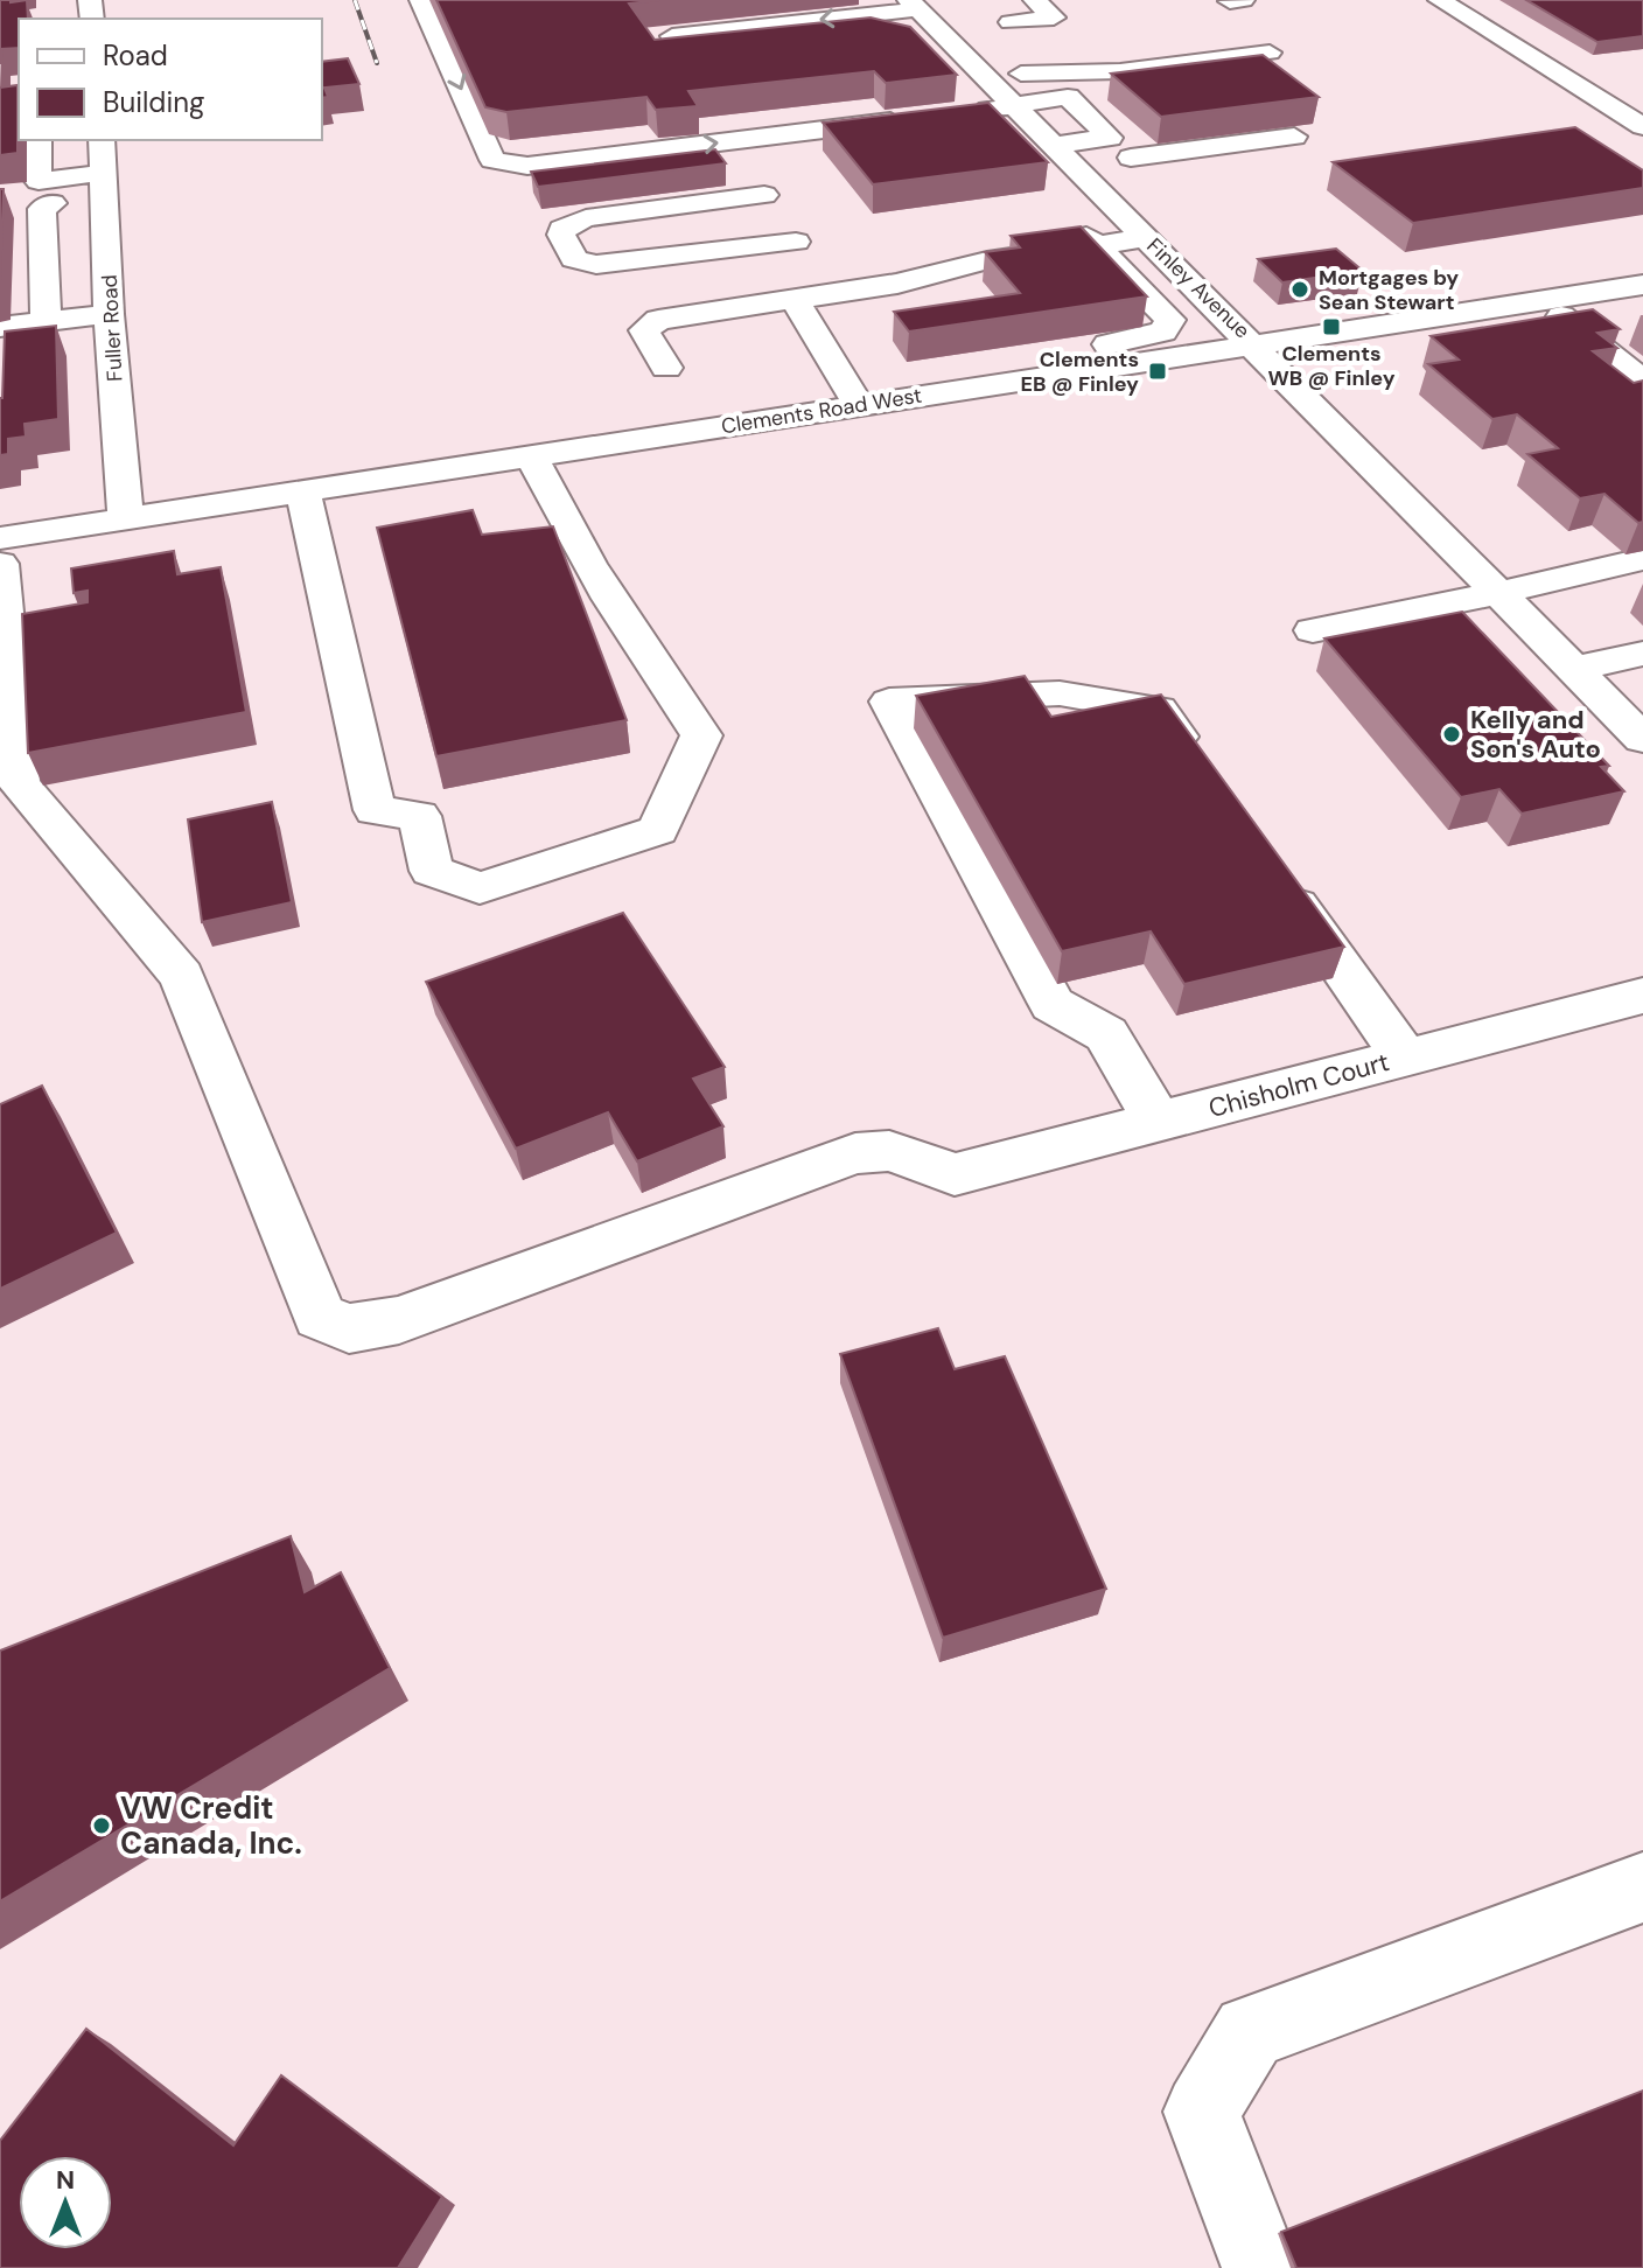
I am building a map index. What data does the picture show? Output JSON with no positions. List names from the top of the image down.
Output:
{
  "streets": {
    "street": [
      "Finley Avenue",
      "Fuller Road",
      "Clements Road West",
      "Chisholm Court"
    ]
  },
  "crossings": [
    ["Finley Avenue", "Clements Road West"],
    ["Fuller Road", "Clements Road West"]
  ],
  "places": {
    "other": ["Mortgages by Sean Stewart", "Kelly and Son's Auto", "VW Credit Canada, Inc."],
    "transit": ["Clements WB @ Finley", "Clements EB @ Finley"]
  },
  "legend": ["Road", "Building"],
  "north": "top"
}
